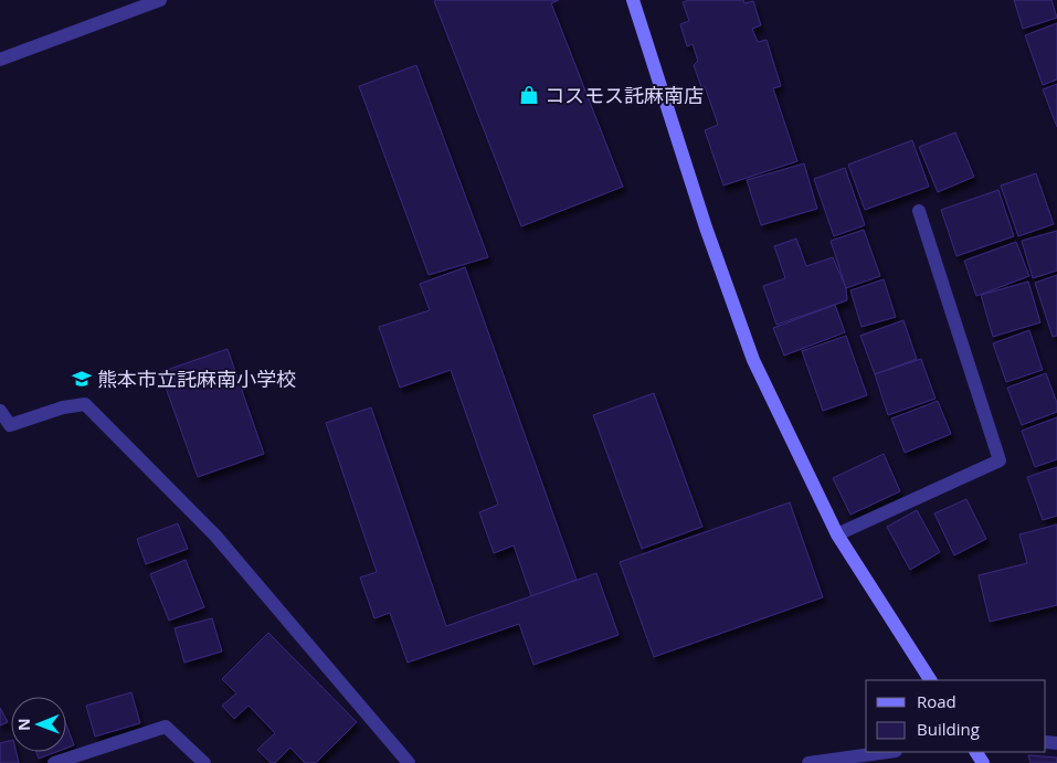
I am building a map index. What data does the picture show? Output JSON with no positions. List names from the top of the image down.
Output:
{
  "places": {
    "shop": ["コスモス託麻南店"],
    "school or university": ["熊本市立託麻南小学校"]
  },
  "legend": ["Road", "Building"],
  "north": "left"
}
